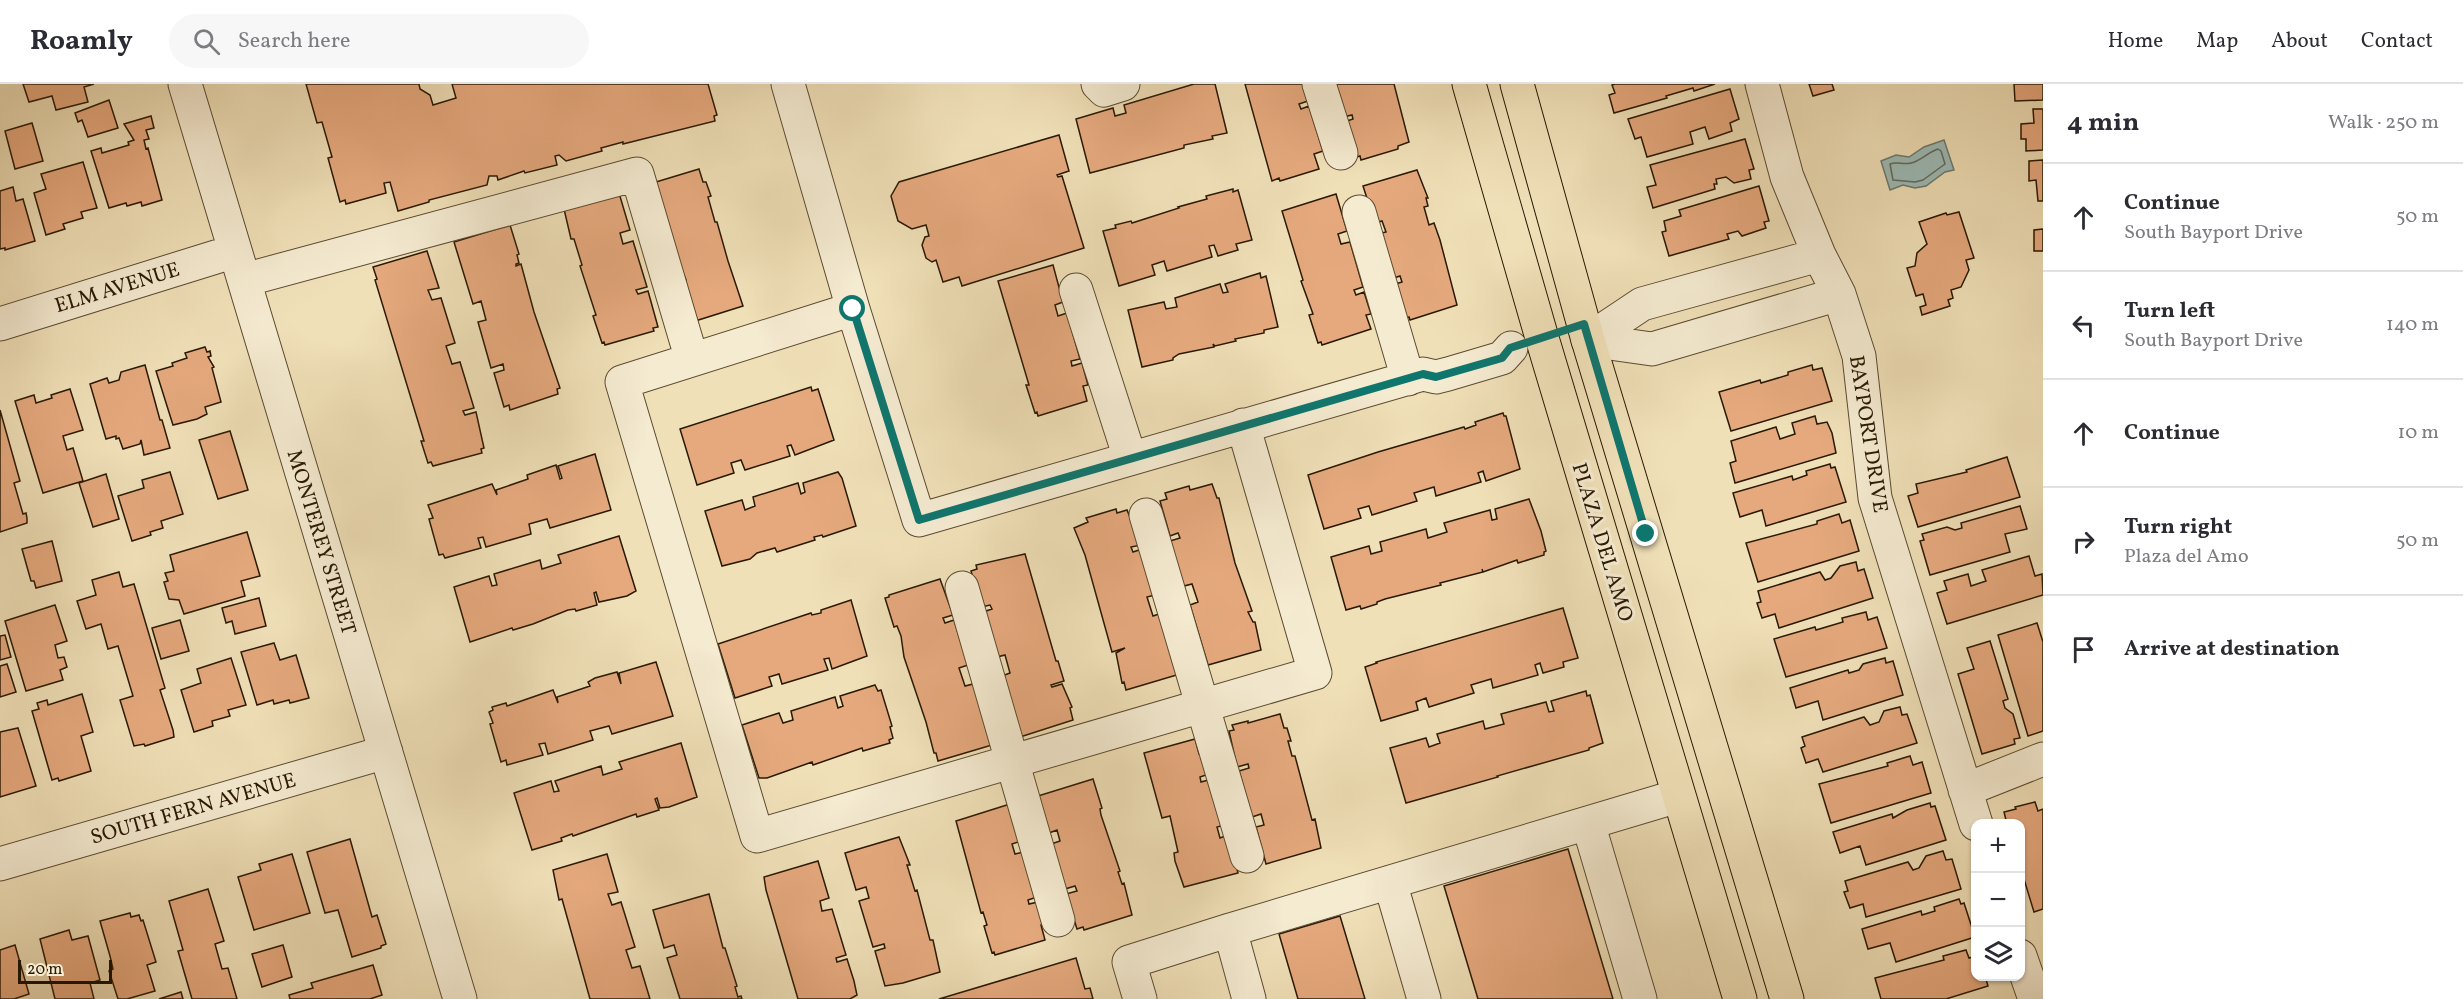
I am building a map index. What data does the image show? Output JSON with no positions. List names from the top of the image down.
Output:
{
  "streets": {
    "main road": ["PLAZA DEL AMO"],
    "street": [
      "ELM AVENUE",
      "BAYPORT DRIVE",
      "MONTEREY STREET",
      "SOUTH FERN AVENUE"
    ]
  },
  "crossings": [
    ["ELM AVENUE", "MONTEREY STREET"],
    ["MONTEREY STREET", "SOUTH FERN AVENUE"]
  ],
  "scale_bar": "20 m",
  "page": {
    "header": "Roamly",
    "search": "Search here",
    "nav": [
      "Home",
      "Map",
      "About",
      "Contact"
    ],
    "heading": ["4 min", "Walk · 250 m"],
    "list": [
      ["Continue", "South Bayport Drive", "50 m"],
      ["Turn left", "South Bayport Drive", "140 m"],
      ["Continue", "10 m"],
      ["Turn right", "Plaza del Amo", "50 m"],
      "Arrive at destination"
    ],
    "map_buttons": ["+", "−"],
    "scale": "20 m"
  }
}
